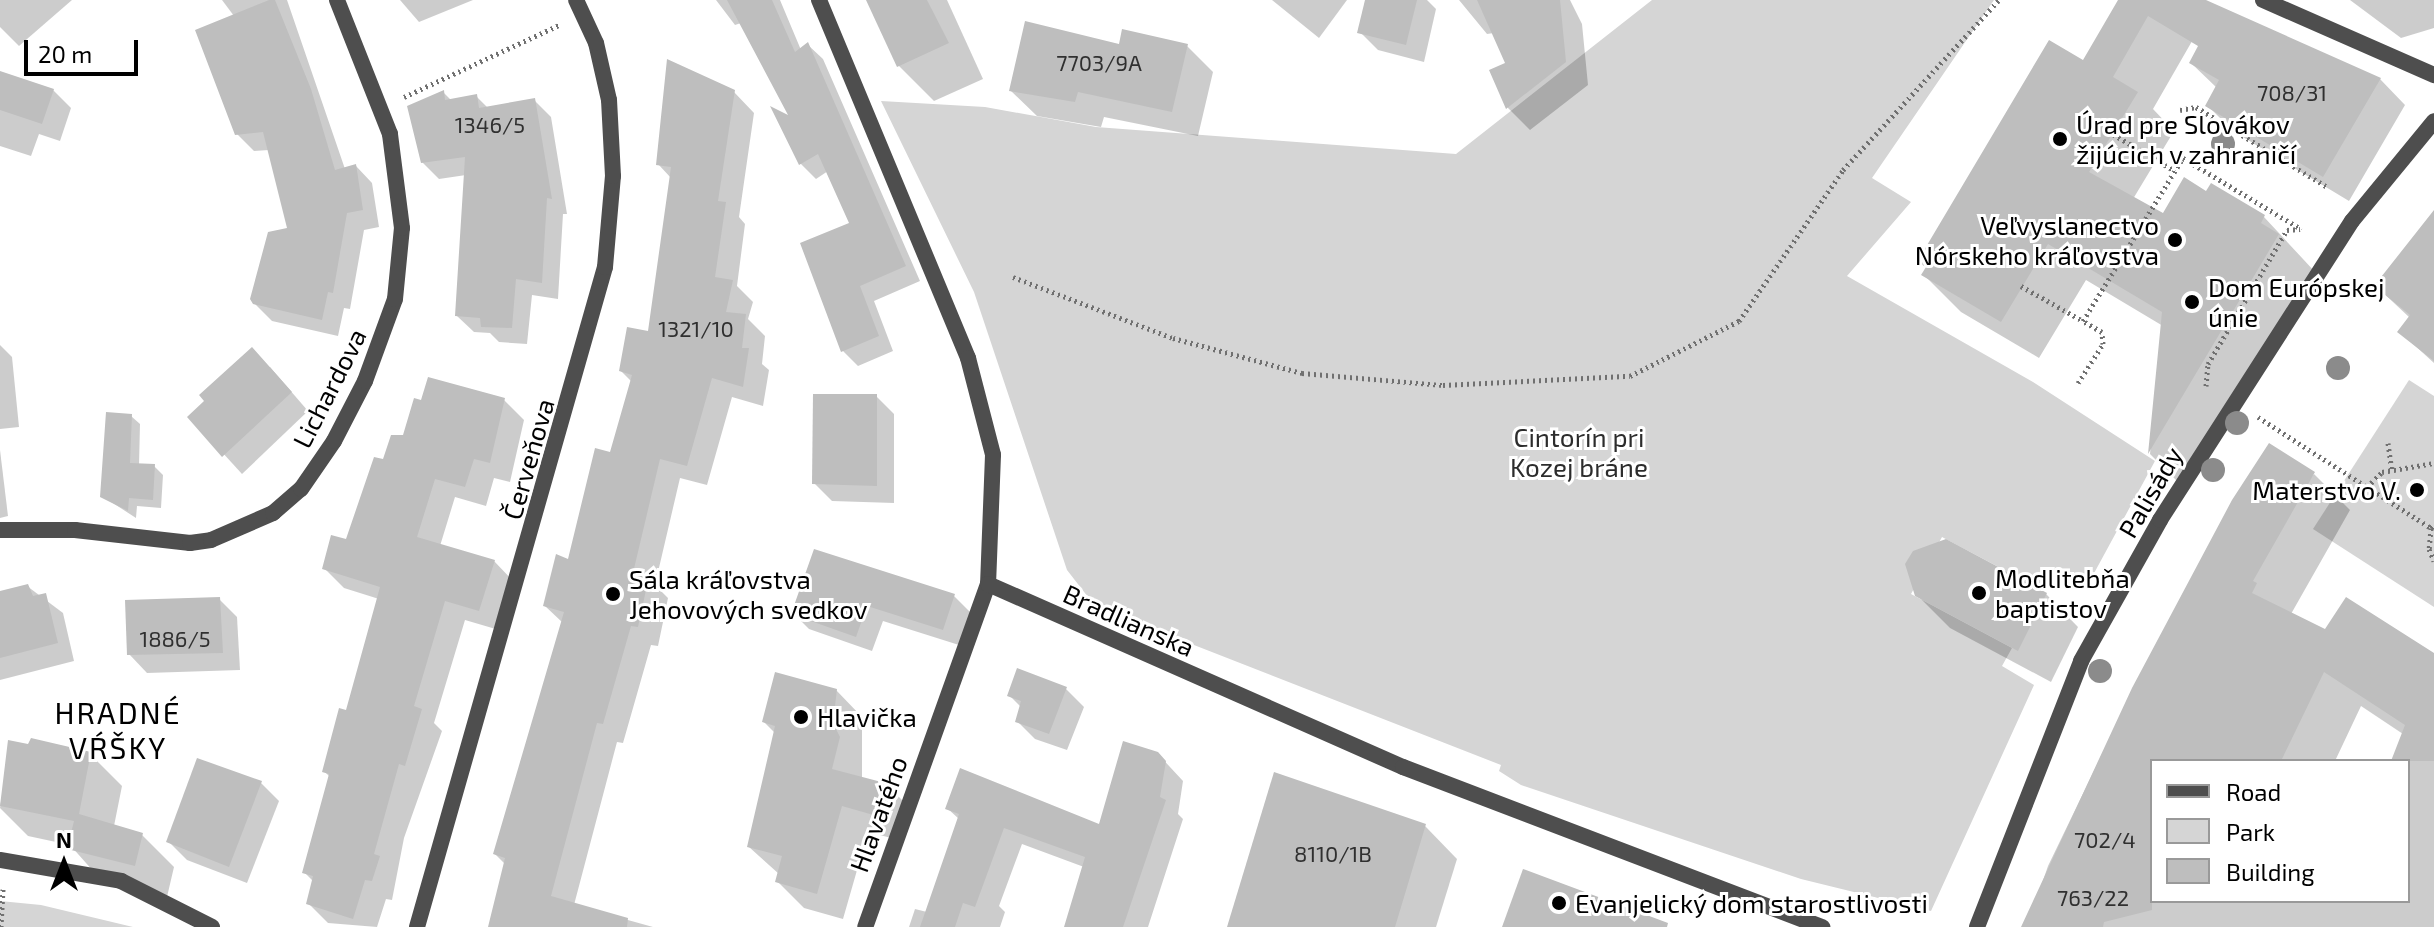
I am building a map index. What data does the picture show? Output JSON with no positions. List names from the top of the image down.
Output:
{
  "streets": {
    "street": [
      "Lichardova",
      "Červeňova",
      "Palisády",
      "Bradlianska",
      "Hlavatého"
    ]
  },
  "crossings": [
    ["Bradlianska", "Hlavatého"]
  ],
  "districts": ["HRADNÉ VŔŠKY"],
  "parks": ["Cintorín pri Kozej bráne"],
  "places": [
    "Úrad pre Slovákov žijúcich v zahraničí",
    "Veľvyslanectvo Nórskeho kráľovstva",
    "Dom Európskej únie",
    "Materstvo V.",
    "Modlitebňa baptistov",
    "Sála kráľovstva Jehovových svedkov",
    "Hlavička",
    "Evanjelický dom starostlivosti"
  ],
  "house_numbers": [
    "7703/9A",
    "708/31",
    "1346/5",
    "1321/10",
    "1886/5",
    "702/4",
    "8110/1B",
    "763/22"
  ],
  "legend": ["Road", "Park", "Building"],
  "scale_bar": "20 m",
  "north": "top"
}
